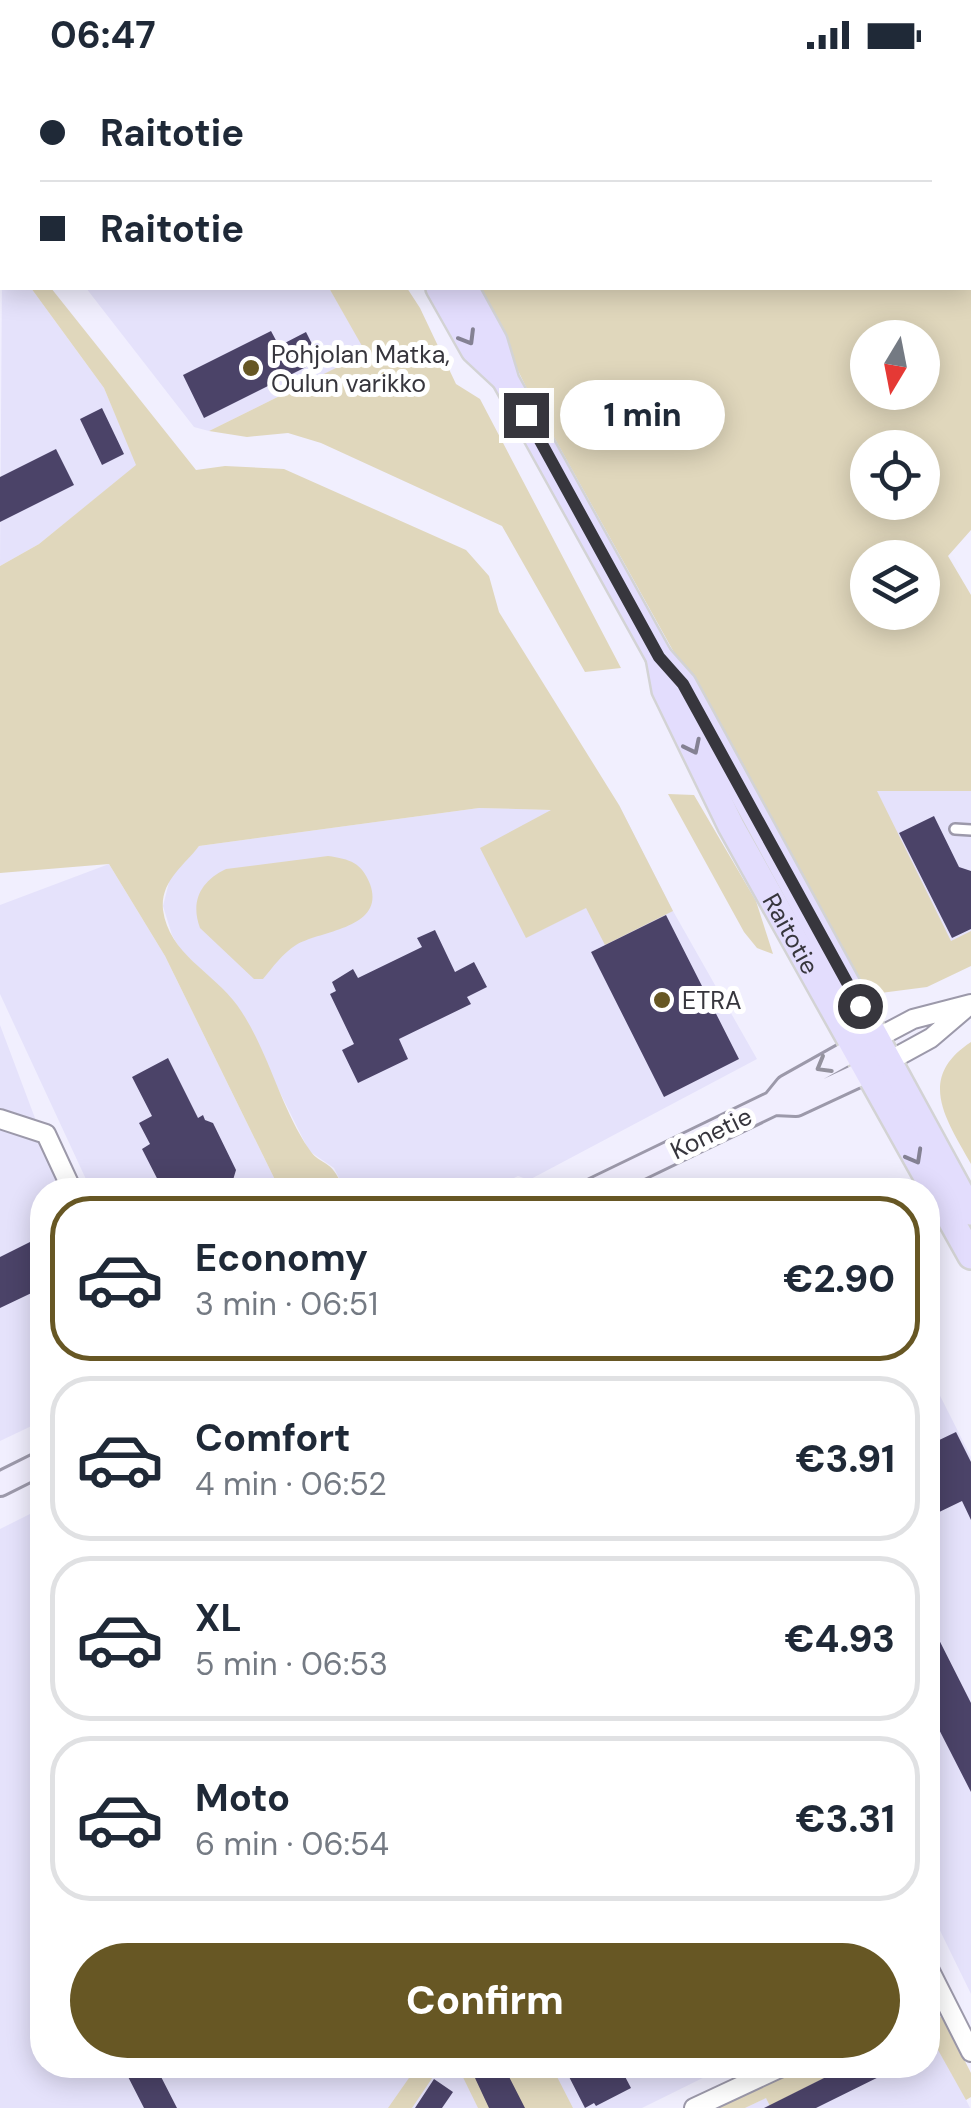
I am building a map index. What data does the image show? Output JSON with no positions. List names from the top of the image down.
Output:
{
  "streets": {
    "main road": ["Raitotie"],
    "street": ["Konetie"]
  },
  "crossings": [
    ["Raitotie", "Konetie"]
  ],
  "places": ["Pohjolan Matka, Oulun varikko", "ETRA"],
  "north": "bottom",
  "page": {
    "status": "06:47",
    "banner": ["Raitotie", "Raitotie"],
    "bubble": "1 min",
    "list": [
      {
        "name": "Economy",
        "note": "3 min · 06:51",
        "value": "€2.90"
      },
      {
        "name": "Comfort",
        "note": "4 min · 06:52",
        "value": "€3.91"
      },
      {
        "name": "XL",
        "note": "5 min · 06:53",
        "value": "€4.93"
      },
      {
        "name": "Moto",
        "note": "6 min · 06:54",
        "value": "€3.31"
      }
    ],
    "buttons": "Confirm"
  }
}
